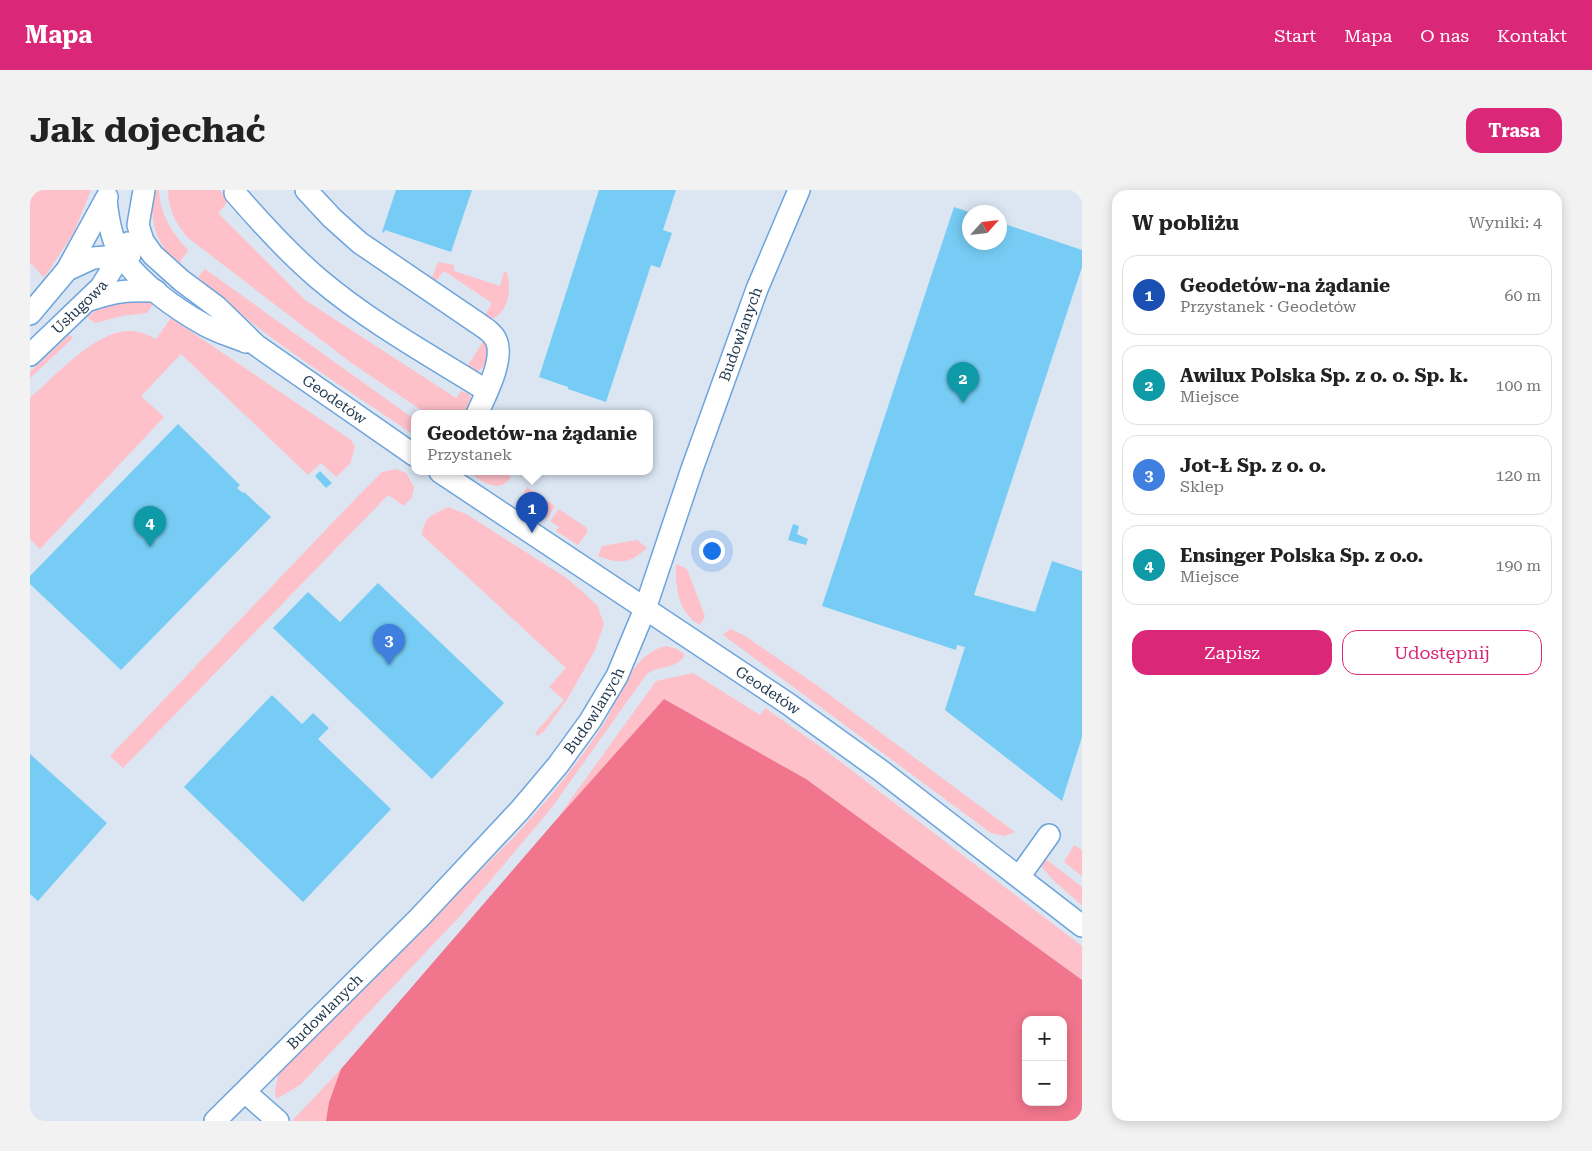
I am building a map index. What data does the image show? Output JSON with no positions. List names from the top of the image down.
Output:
{
  "streets": {
    "street": ["Usługowa", "Budowlanych", "Geodetów"]
  },
  "crossings": [
    ["Usługowa", "Geodetów"],
    ["Budowlanych", "Geodetów"]
  ],
  "north": "top right",
  "page": {
    "header": "Mapa",
    "nav": [
      "Start",
      "Mapa",
      "O nas",
      "Kontakt"
    ],
    "buttons": [
      "Trasa",
      ["Zapisz", "Udostępnij"]
    ],
    "title": "Jak dojechać",
    "heading": ["W pobliżu", "Wyniki: 4"],
    "list": [
      {
        "mark": "1",
        "name": "Geodetów-na żądanie",
        "note": "Przystanek · Geodetów",
        "value": "60 m"
      },
      {
        "mark": "2",
        "name": "Awilux Polska Sp. z o. o. Sp. k.",
        "note": "Miejsce",
        "value": "100 m"
      },
      {
        "mark": "3",
        "name": "Jot-Ł Sp. z o. o.",
        "note": "Sklep",
        "value": "120 m"
      },
      {
        "mark": "4",
        "name": "Ensinger Polska Sp. z o.o.",
        "note": "Miejsce",
        "value": "190 m"
      }
    ],
    "pins": [
      "2",
      "1",
      "4",
      "3"
    ],
    "popup": ["Geodetów-na żądanie", "Przystanek"],
    "map_buttons": ["+", "−"]
  }
}
